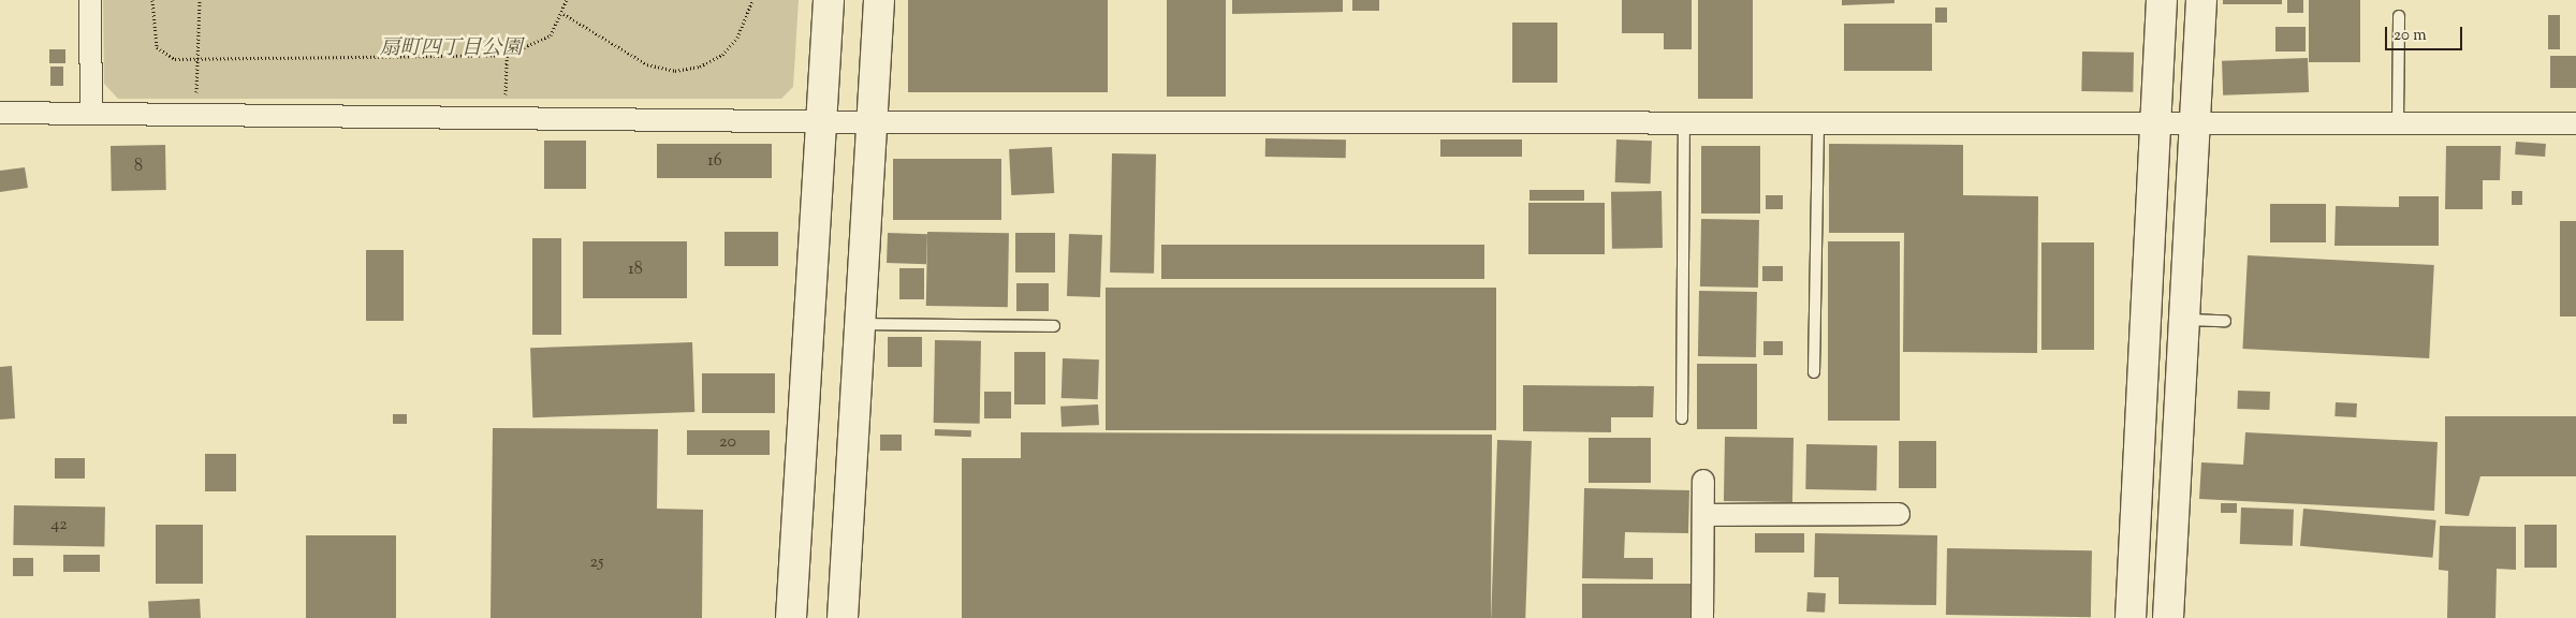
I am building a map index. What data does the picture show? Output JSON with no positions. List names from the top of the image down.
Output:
{
  "parks": ["扇町四丁目公園"],
  "house_numbers": [
    "16",
    "8",
    "18",
    "20",
    "42",
    "25"
  ],
  "scale_bar": "20 m"
}
